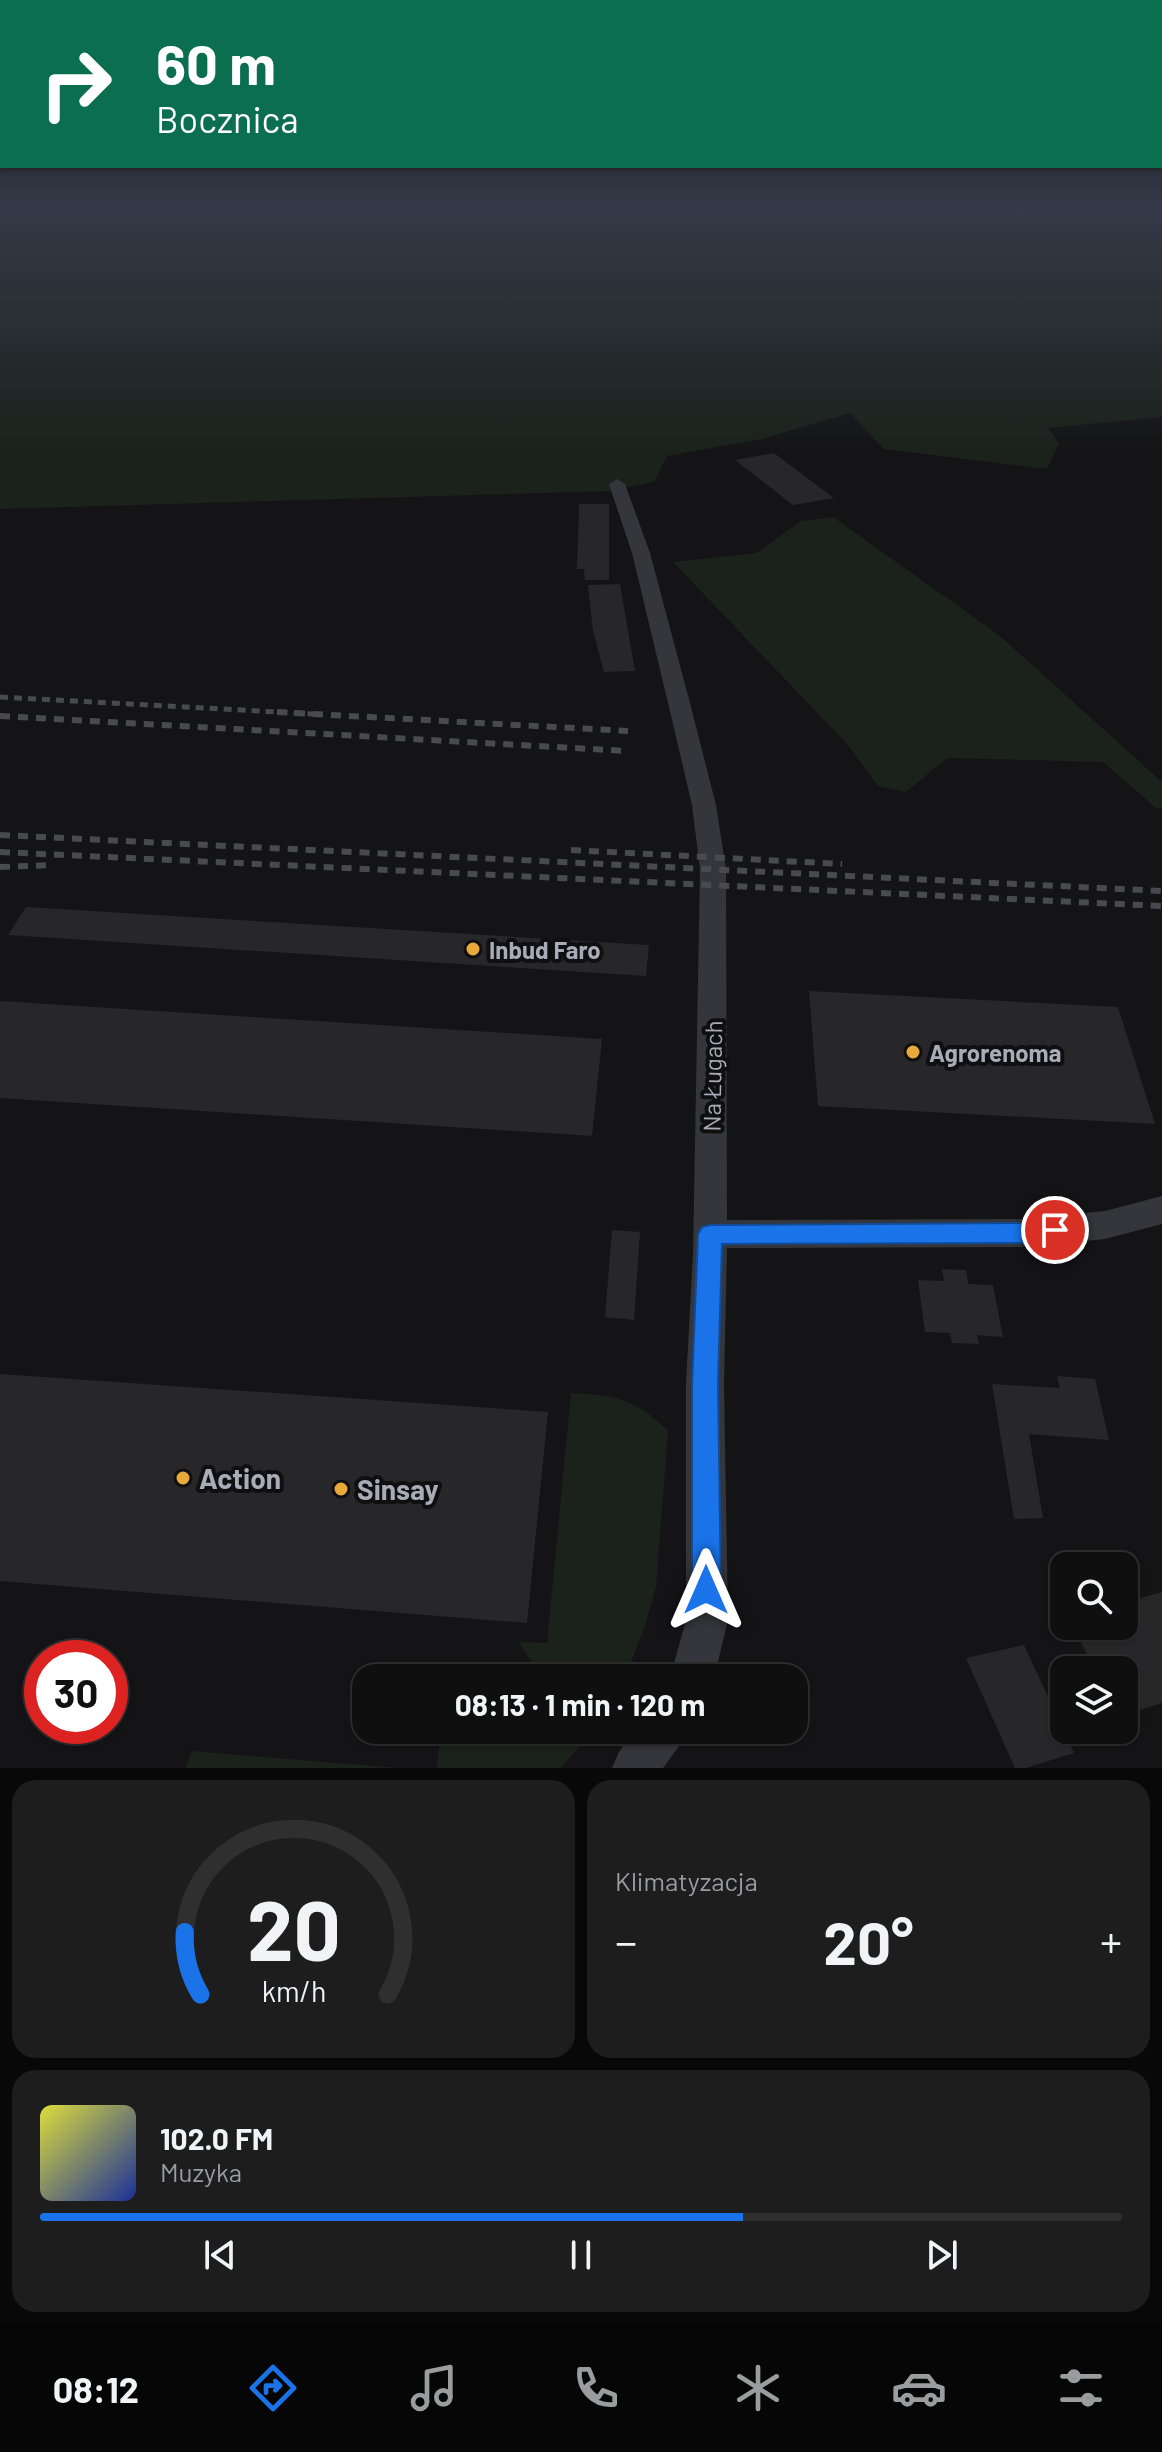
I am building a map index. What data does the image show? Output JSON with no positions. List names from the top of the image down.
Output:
{
  "streets": {
    "street": ["Na Ługach"]
  },
  "places": [
    "Inbud Faro",
    "Agrorenoma",
    "Action",
    "Sinsay"
  ],
  "page": {
    "turn": ["60 m", "Bocznica"],
    "limit": "30",
    "trip": "08:13 · 1 min · 120 m",
    "tile": "Klimatyzacja",
    "heat": ["−", "20°", "+"],
    "song": ["102.0 FM", "Muzyka"],
    "tabs": "08:12",
    "gauge": ["20", "km/h"]
  }
}
